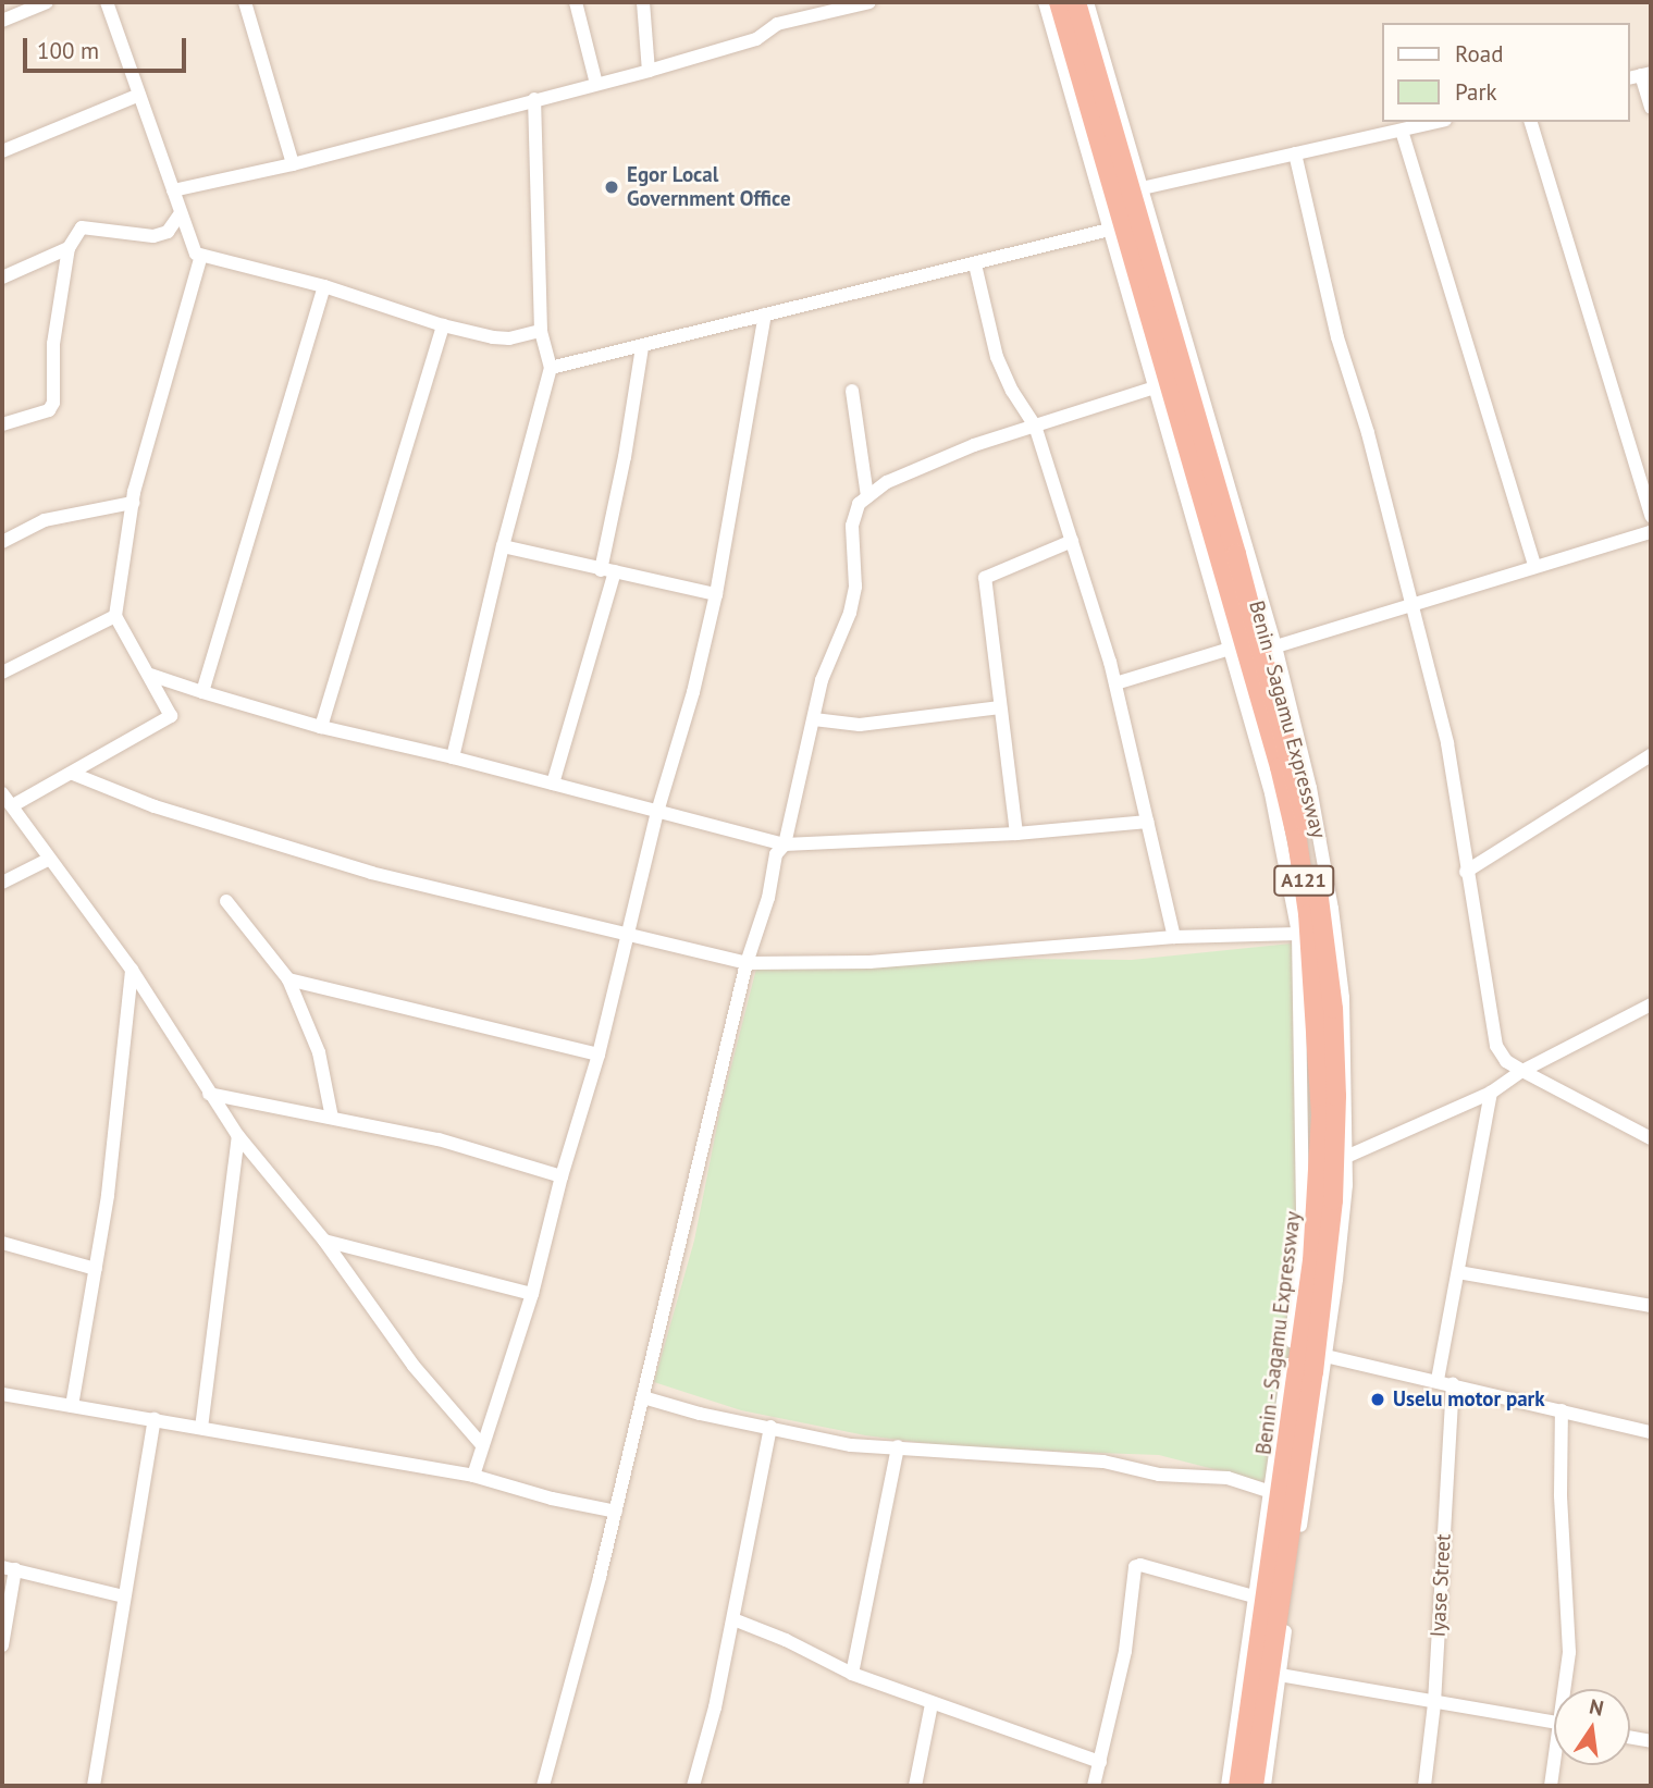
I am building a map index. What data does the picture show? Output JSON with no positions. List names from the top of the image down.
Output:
{
  "streets": {
    "highway": ["Benin - Sagamu Expressway", "A121"],
    "street": ["Iyase Street"]
  },
  "crossings": [
    ["Benin - Sagamu Expressway", "A121"]
  ],
  "places": ["Egor Local Government Office", "Uselu motor park"],
  "legend": ["Road", "Park"],
  "scale_bar": "100 m",
  "north": "top"
}
